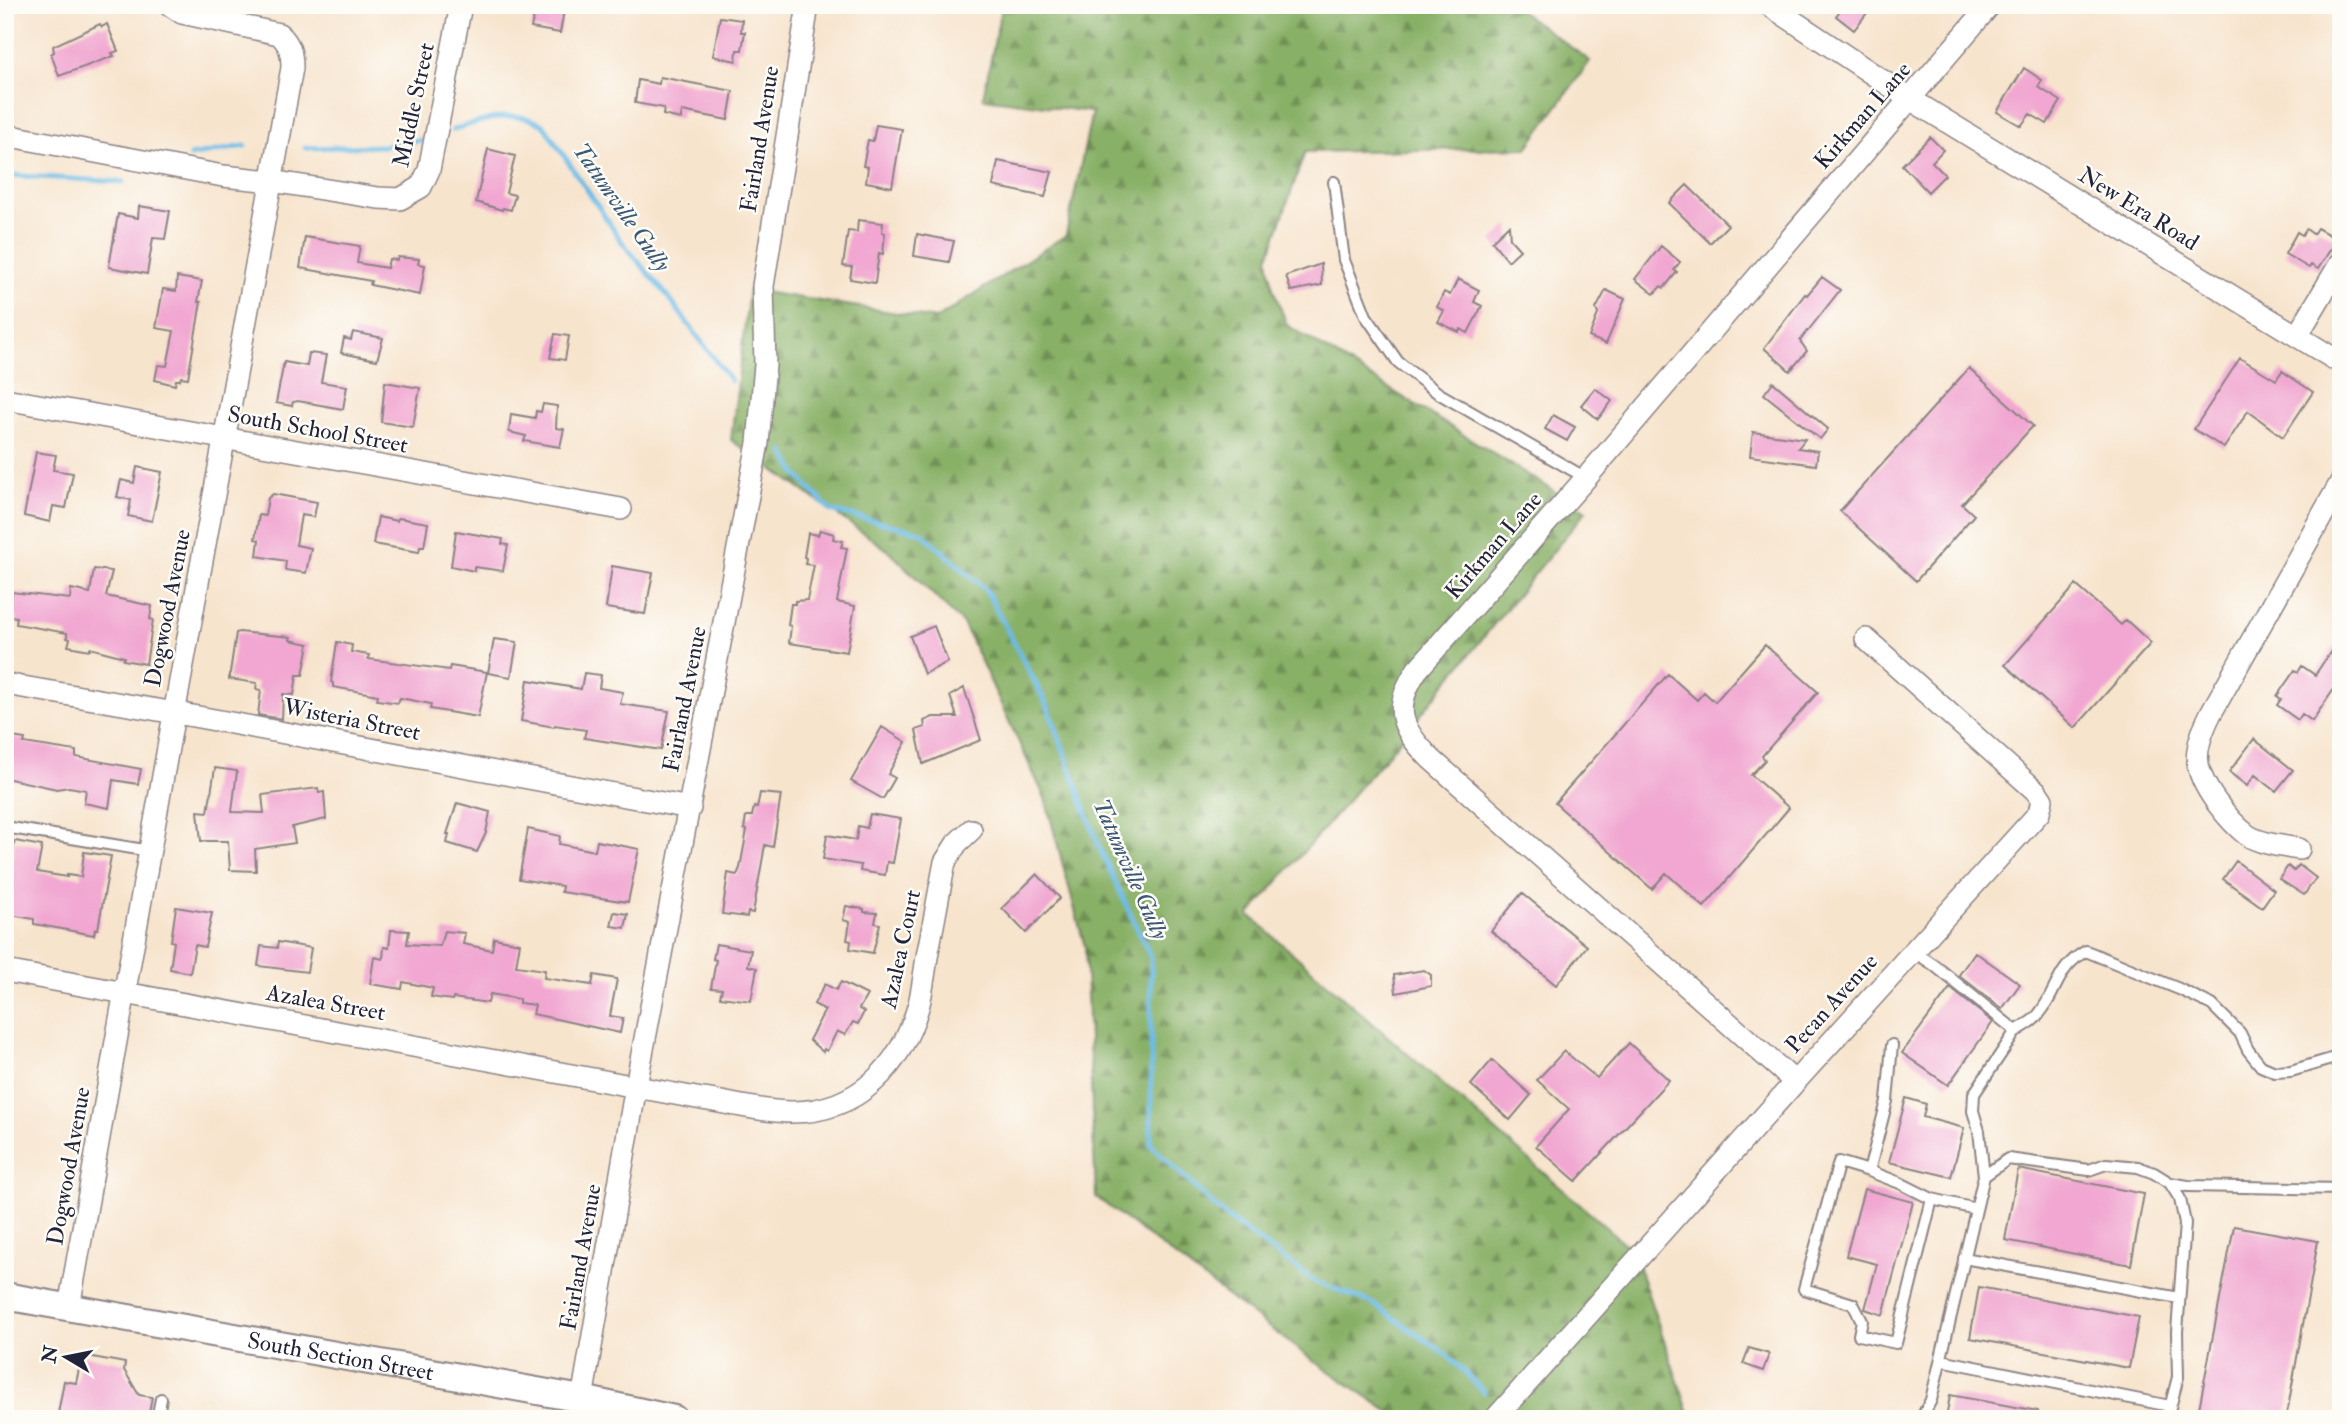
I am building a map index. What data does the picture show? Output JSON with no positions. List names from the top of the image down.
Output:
{
  "streets": {
    "street": [
      "Middle Street",
      "Kirkman Lane",
      "Fairland Avenue",
      "New Era Road",
      "South School Street",
      "Dogwood Avenue",
      "Wisteria Street",
      "Azalea Court",
      "Azalea Street",
      "Pecan Avenue",
      "South Section Street"
    ]
  },
  "crossings": [
    ["Middle Street", "Dogwood Avenue"],
    ["Kirkman Lane", "New Era Road"],
    ["Kirkman Lane", "Pecan Avenue"],
    ["Fairland Avenue", "Wisteria Street"],
    ["Fairland Avenue", "Azalea Court"],
    ["Fairland Avenue", "Azalea Street"],
    ["Fairland Avenue", "South Section Street"],
    ["South School Street", "Dogwood Avenue"],
    ["Dogwood Avenue", "Wisteria Street"],
    ["Dogwood Avenue", "Azalea Street"],
    ["Dogwood Avenue", "South Section Street"],
    ["Azalea Court", "Azalea Street"]
  ],
  "water": ["Tatumville Gully"],
  "north": "left"
}
